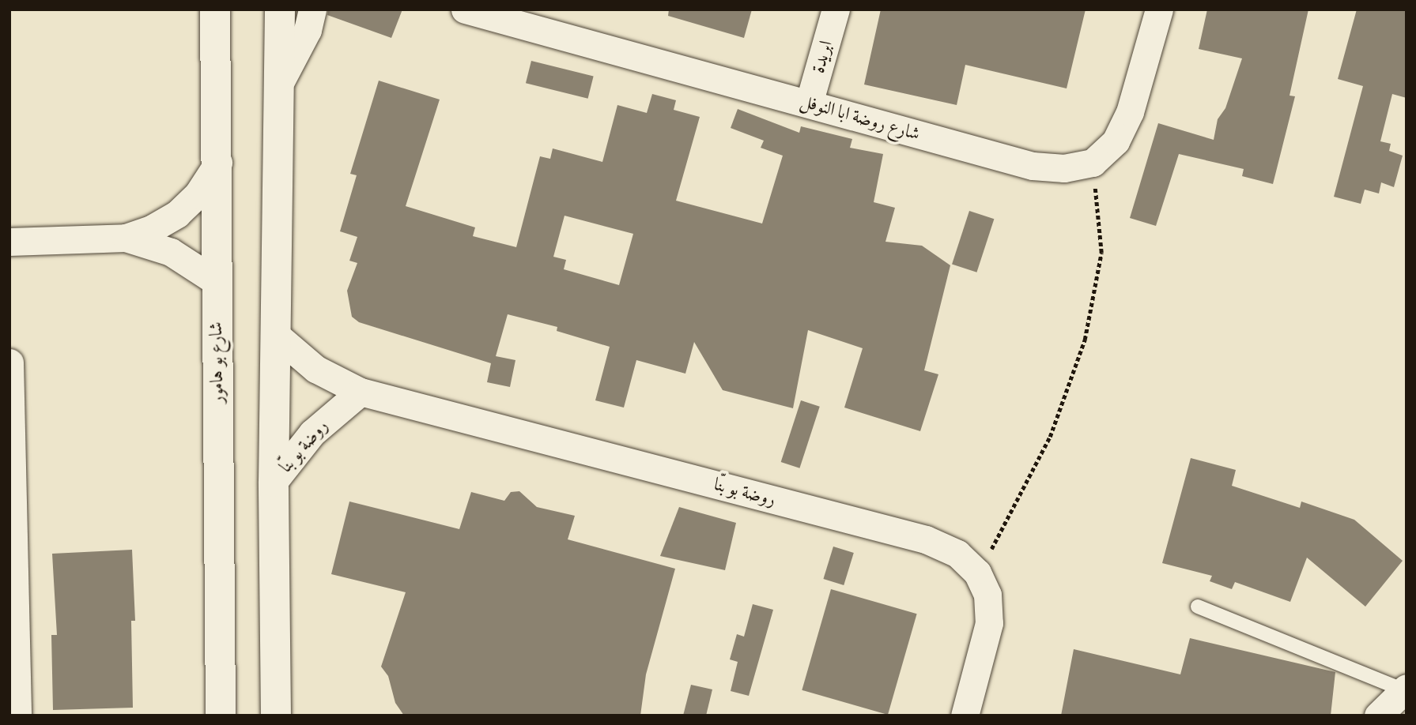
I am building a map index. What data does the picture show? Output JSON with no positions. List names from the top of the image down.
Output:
{
  "streets": {
    "street": [
      "ابريدة",
      "شارع روضة ابا النوفل",
      "شارع بو هامور",
      "روضة بو بنّا"
    ]
  },
  "crossings": [
    ["ابريدة", "شارع روضة ابا النوفل"]
  ]
}
